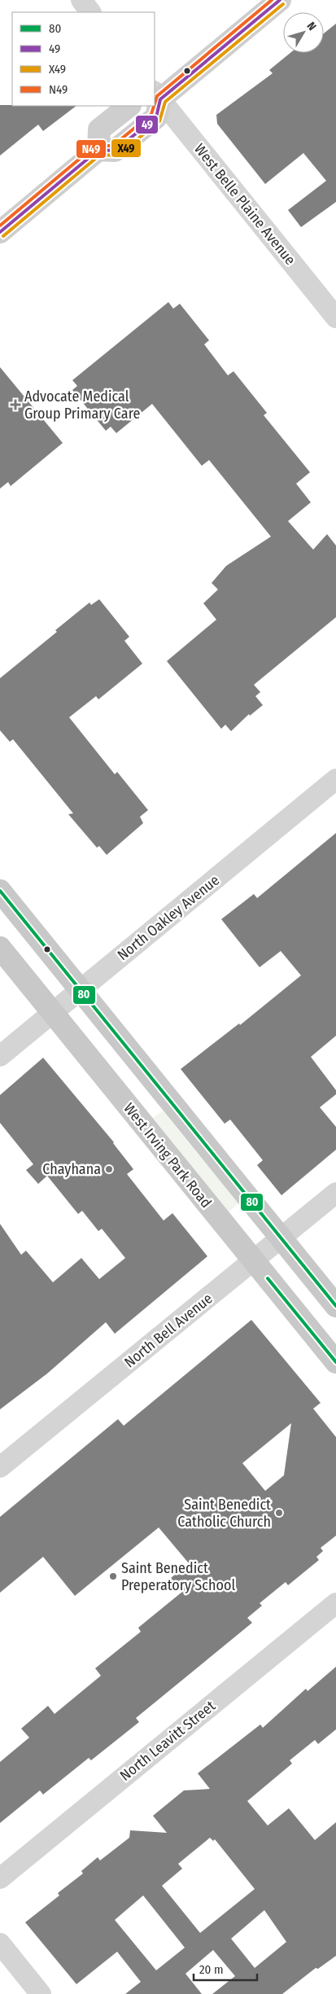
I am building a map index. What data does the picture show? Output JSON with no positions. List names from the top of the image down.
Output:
{
  "streets": {
    "main road": ["West Irving Park Road"],
    "street": [
      "West Belle Plaine Avenue",
      "North Oakley Avenue",
      "North Bell Avenue",
      "North Leavitt Street"
    ]
  },
  "crossings": [
    ["North Oakley Avenue", "West Irving Park Road"],
    ["West Irving Park Road", "North Bell Avenue"]
  ],
  "places": {
    "health": ["Advocate Medical Group Primary Care"],
    "other": ["Chayhana", "Saint Benedict Catholic Church", "Saint Benedict Preperatory School"]
  },
  "lines": [
    "transit line 49",
    "transit line N49",
    "transit line X49",
    "transit line 80"
  ],
  "legend": [
    "80",
    "49",
    "X49",
    "N49"
  ],
  "scale_bar": "20 m",
  "north": "top right"
}
